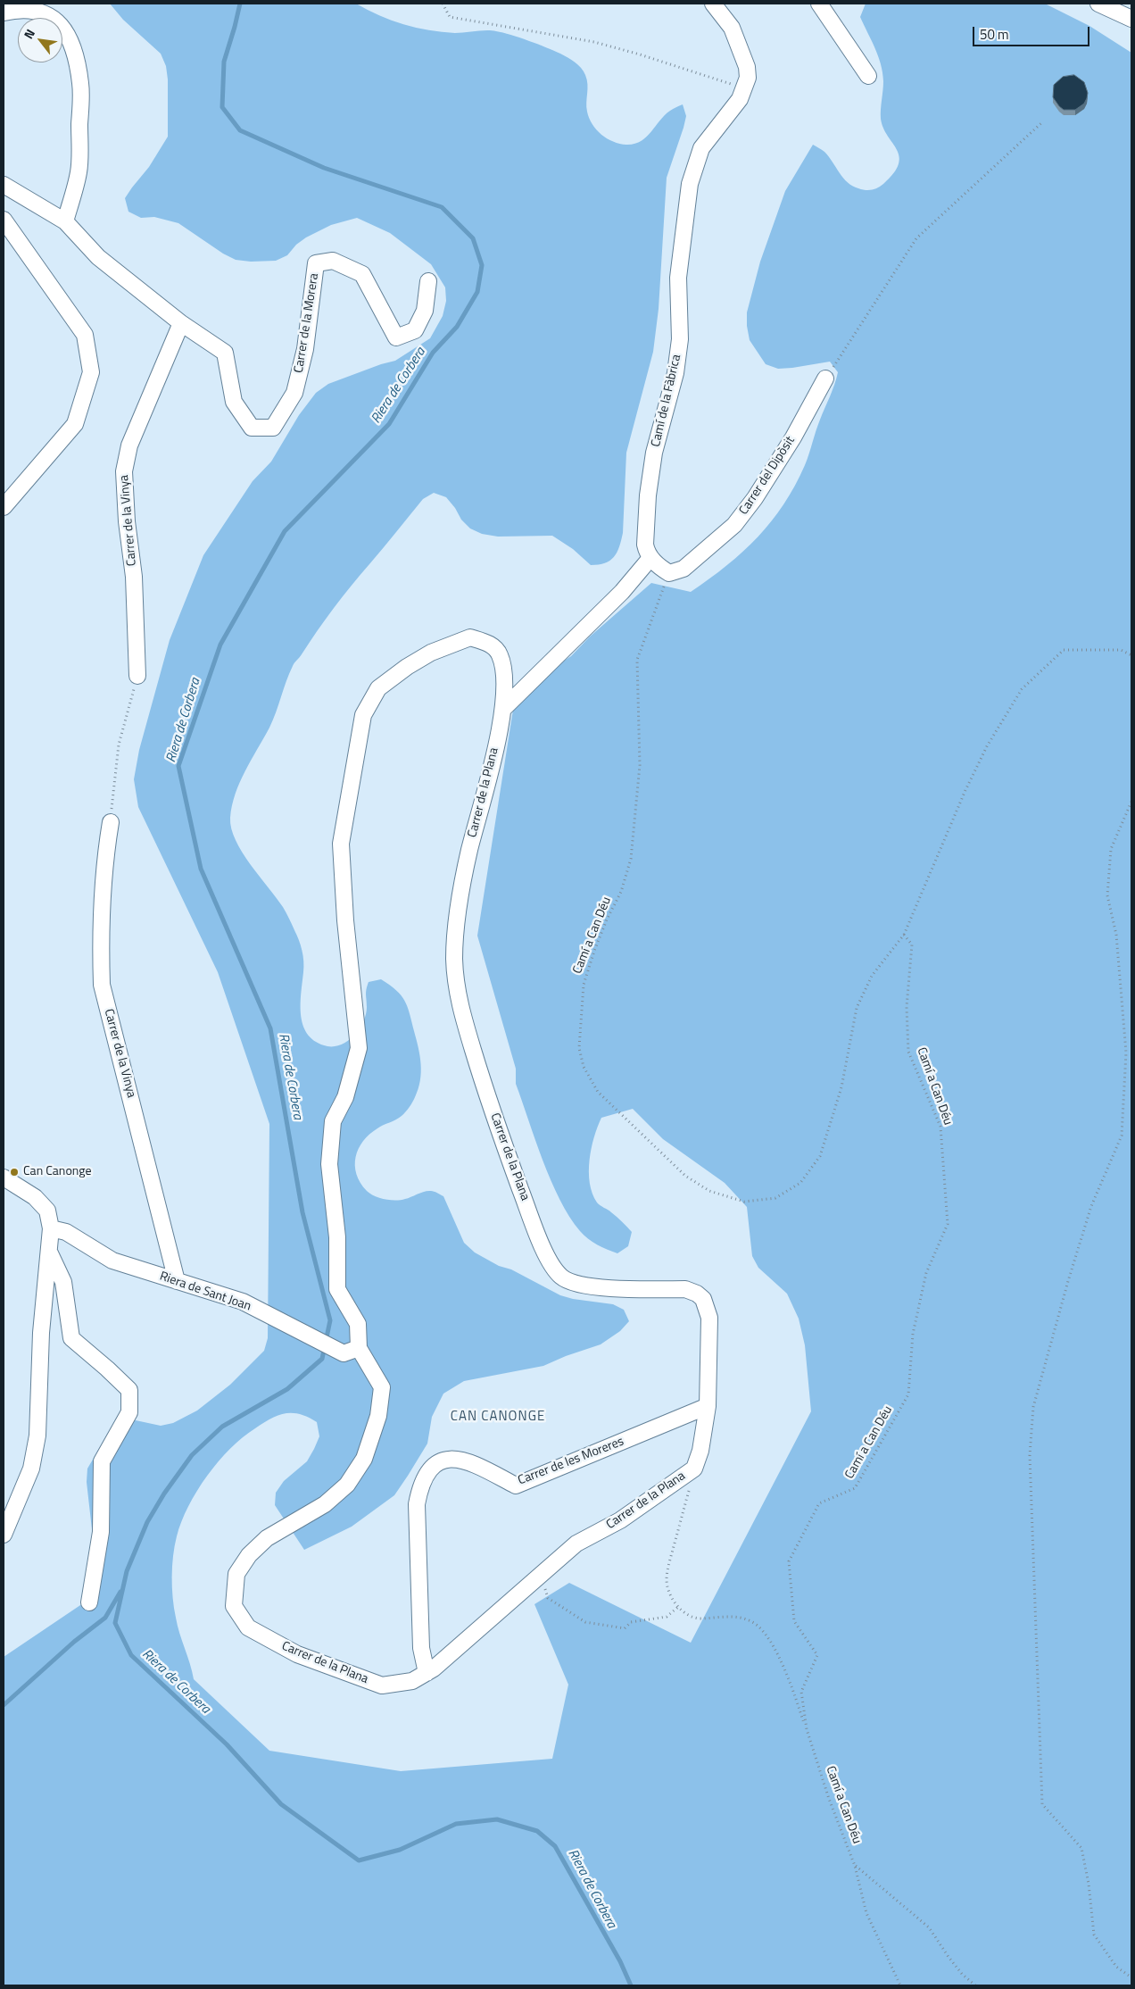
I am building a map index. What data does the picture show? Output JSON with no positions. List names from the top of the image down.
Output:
{
  "streets": {
    "street": [
      "Carrer de la Morera",
      "Camí de la Fàbrica",
      "Carrer del Dipòsit",
      "Carrer de la Vinya",
      "Carrer de la Plana",
      "Riera de Sant Joan",
      "Carrer de les Moreres"
    ],
    "path": ["Camí a Can Déu"]
  },
  "crossings": [
    ["Carrer de la Morera", "Carrer de la Vinya"],
    ["Carrer del Dipòsit", "Camí a Can Déu"],
    ["Carrer de la Vinya", "Riera de Sant Joan"],
    ["Carrer de la Plana", "Riera de Sant Joan"],
    ["Carrer de la Plana", "Carrer de les Moreres"]
  ],
  "districts": ["CAN CANONGE"],
  "water": ["Riera de Corbera"],
  "places": ["Can Canonge"],
  "scale_bar": "50 m",
  "north": "top left"
}
